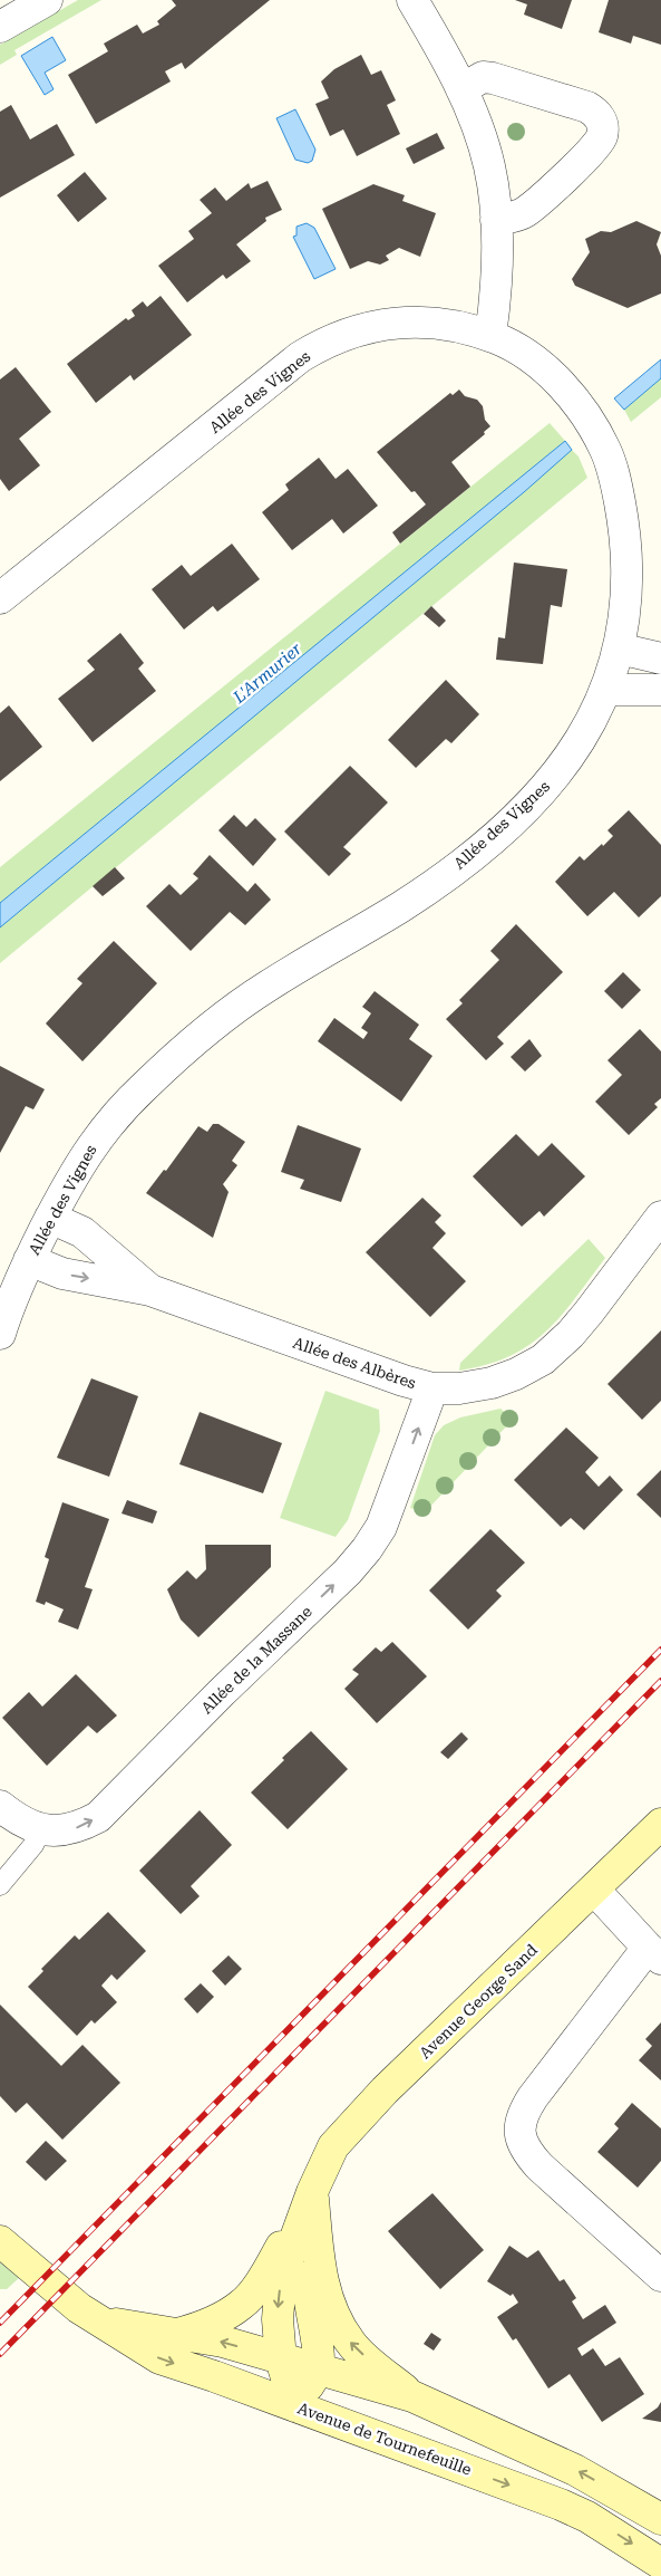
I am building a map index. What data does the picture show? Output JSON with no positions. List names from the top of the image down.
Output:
{
  "streets": {
    "street": [
      "Allée des Vignes",
      "Allée des Albères",
      "Allée de la Massane",
      "Avenue George Sand",
      "Avenue de Tournefeuille"
    ]
  },
  "crossings": [
    ["Allée des Vignes", "Allée des Albères"],
    ["Allée des Albères", "Allée de la Massane"],
    ["Avenue George Sand", "Avenue de Tournefeuille"]
  ],
  "one_way": ["Allée de la Massane"],
  "water": ["L'Armurier"]
}
